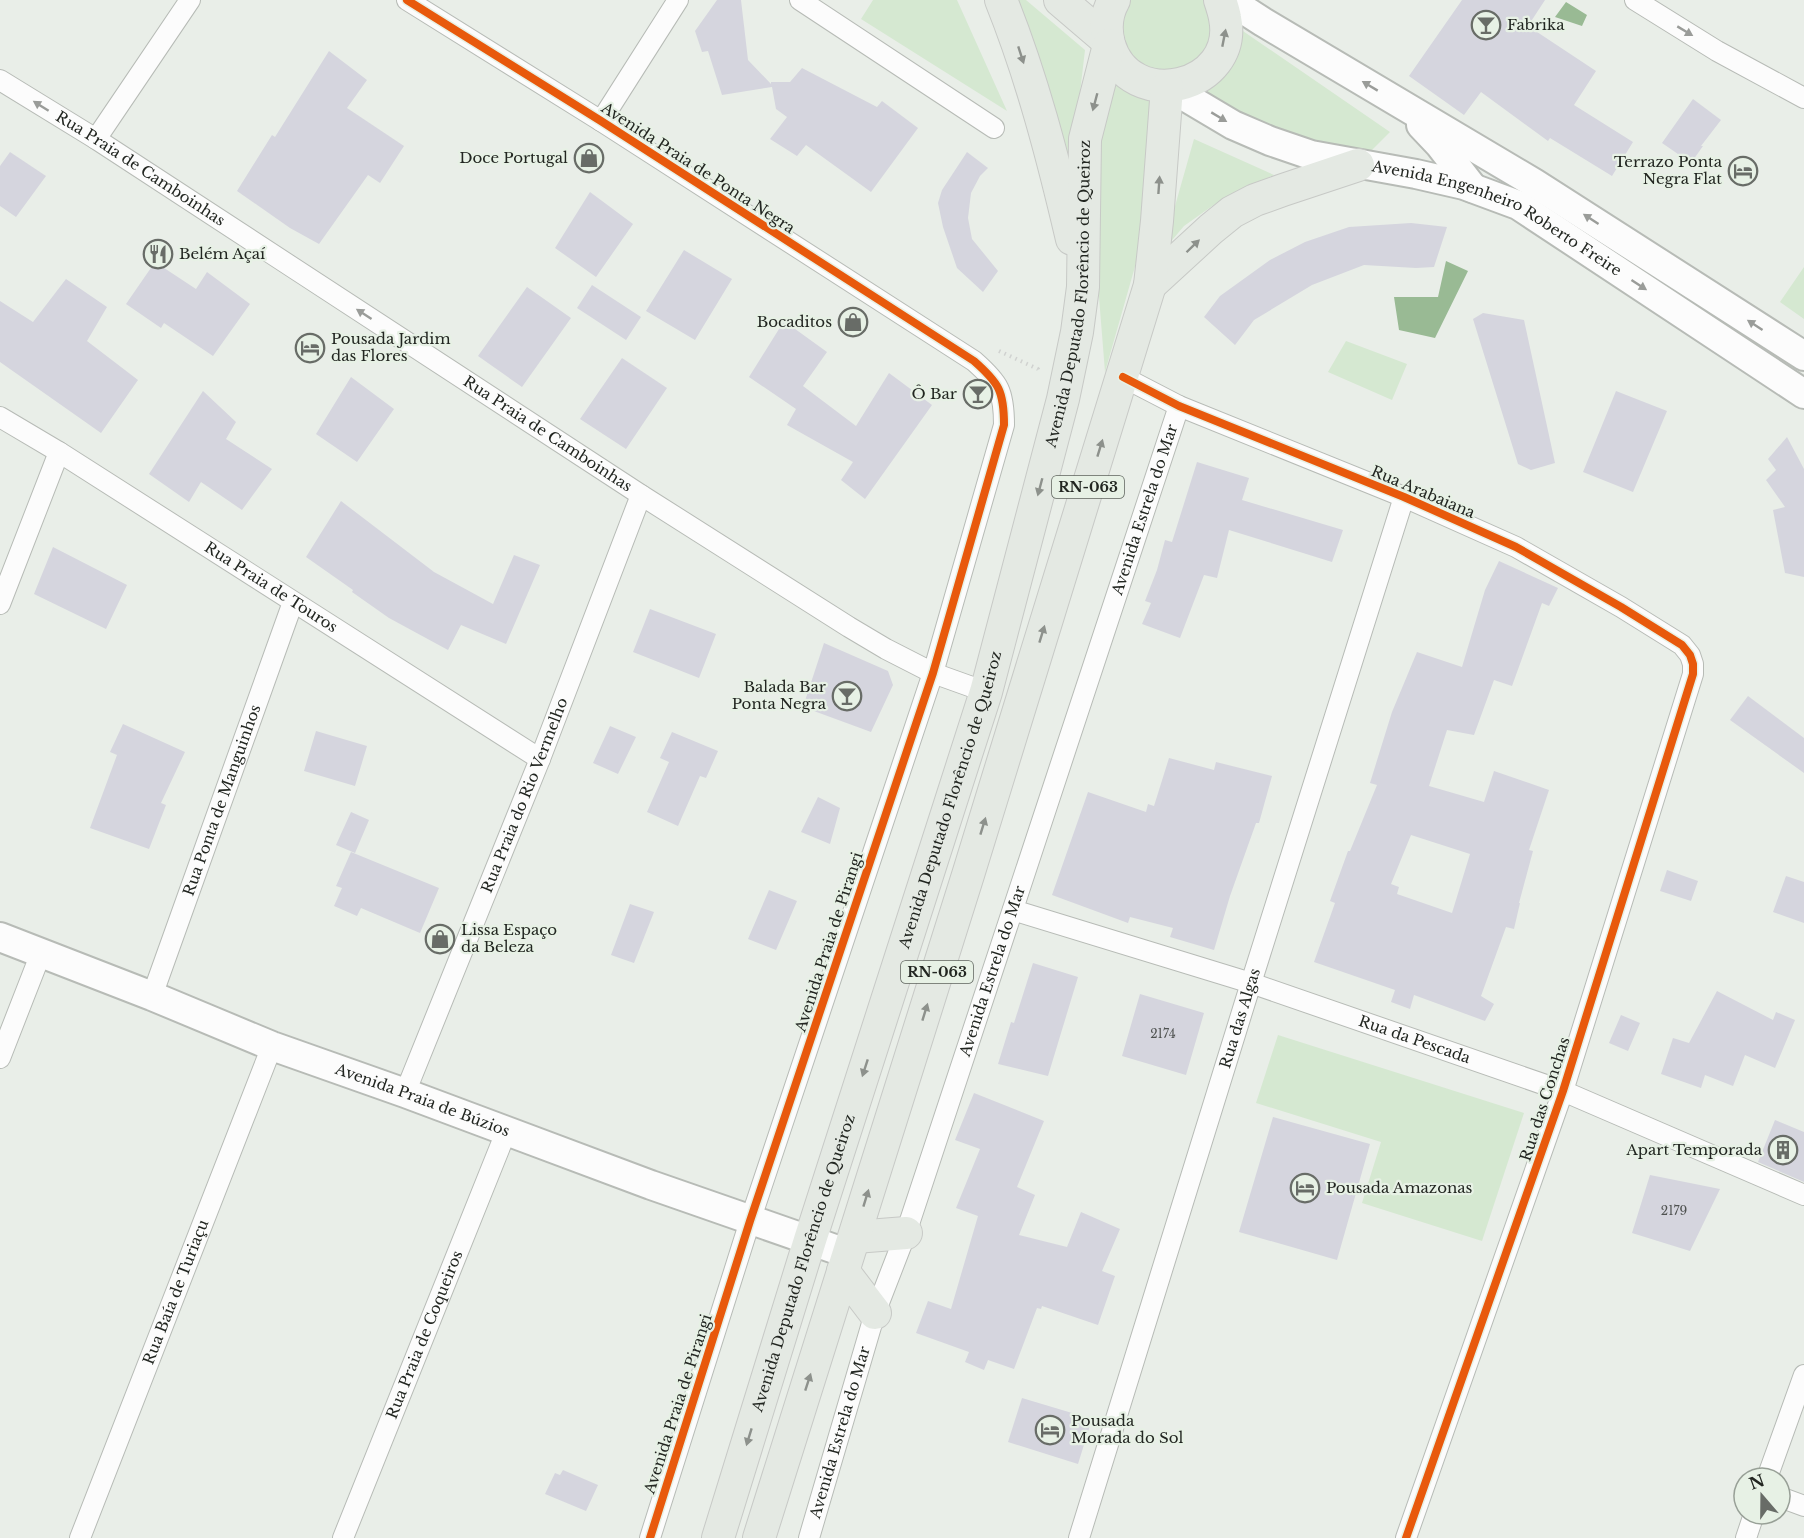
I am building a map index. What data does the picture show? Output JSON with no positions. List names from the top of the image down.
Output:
{
  "streets": {
    "main road": [
      "Avenida Engenheiro Roberto Freire",
      "Avenida Deputado Florêncio de Queiroz",
      "RN-063",
      "Avenida Praia de Búzios"
    ],
    "street": [
      "Avenida Praia de Ponta Negra",
      "Rua Praia de Camboinhas",
      "Rua Arabaiana",
      "Avenida Estrela do Mar",
      "Rua Praia de Touros",
      "Rua Praia do Rio Vermelho",
      "Rua Ponta de Manguinhos",
      "Avenida Praia de Pirangi",
      "Rua das Algas",
      "Rua da Pescada",
      "Rua das Conchas",
      "Rua Baía de Turiaçu",
      "Rua Praia de Coqueiros"
    ]
  },
  "crossings": [
    ["Avenida Praia de Ponta Negra", "Avenida Praia de Pirangi"],
    ["Rua Praia de Camboinhas", "Avenida Deputado Florêncio de Queiroz"],
    ["Rua Praia de Camboinhas", "Rua Praia do Rio Vermelho"],
    ["Rua Praia de Camboinhas", "Avenida Praia de Pirangi"],
    ["Avenida Engenheiro Roberto Freire", "RN-063"],
    ["Avenida Deputado Florêncio de Queiroz", "RN-063"],
    ["Avenida Deputado Florêncio de Queiroz", "Avenida Praia de Búzios"],
    ["RN-063", "Rua Arabaiana"],
    ["RN-063", "Avenida Praia de Búzios"],
    ["Rua Arabaiana", "Avenida Estrela do Mar"],
    ["Rua Arabaiana", "Rua das Algas"],
    ["Rua Arabaiana", "Rua das Conchas"],
    ["Avenida Estrela do Mar", "Rua da Pescada"],
    ["Rua Praia de Touros", "Rua Praia do Rio Vermelho"],
    ["Rua Praia de Touros", "Rua Ponta de Manguinhos"],
    ["Rua Praia do Rio Vermelho", "Avenida Praia de Búzios"],
    ["Rua Ponta de Manguinhos", "Avenida Praia de Búzios"],
    ["Avenida Praia de Pirangi", "Avenida Praia de Búzios"],
    ["Rua das Algas", "Rua da Pescada"],
    ["Rua da Pescada", "Rua das Conchas"],
    ["Avenida Praia de Búzios", "Rua Baía de Turiaçu"],
    ["Avenida Praia de Búzios", "Rua Praia de Coqueiros"]
  ],
  "one_way": ["Rua Praia de Camboinhas"],
  "places": {
    "bar": ["Fabrika", "Ô Bar", "Balada Bar Ponta Negra"],
    "shop": ["Doce Portugal", "Bocaditos", "Lissa Espaço da Beleza"],
    "hotel": [
      "Terrazo Ponta Negra Flat",
      "Pousada Jardim das Flores",
      "Pousada Amazonas",
      "Pousada Morada do Sol"
    ],
    "restaurant": ["Belém Açaí"],
    "building": ["Apart Temporada"]
  },
  "house_numbers": ["2174", "2179"],
  "north": "top"
}
